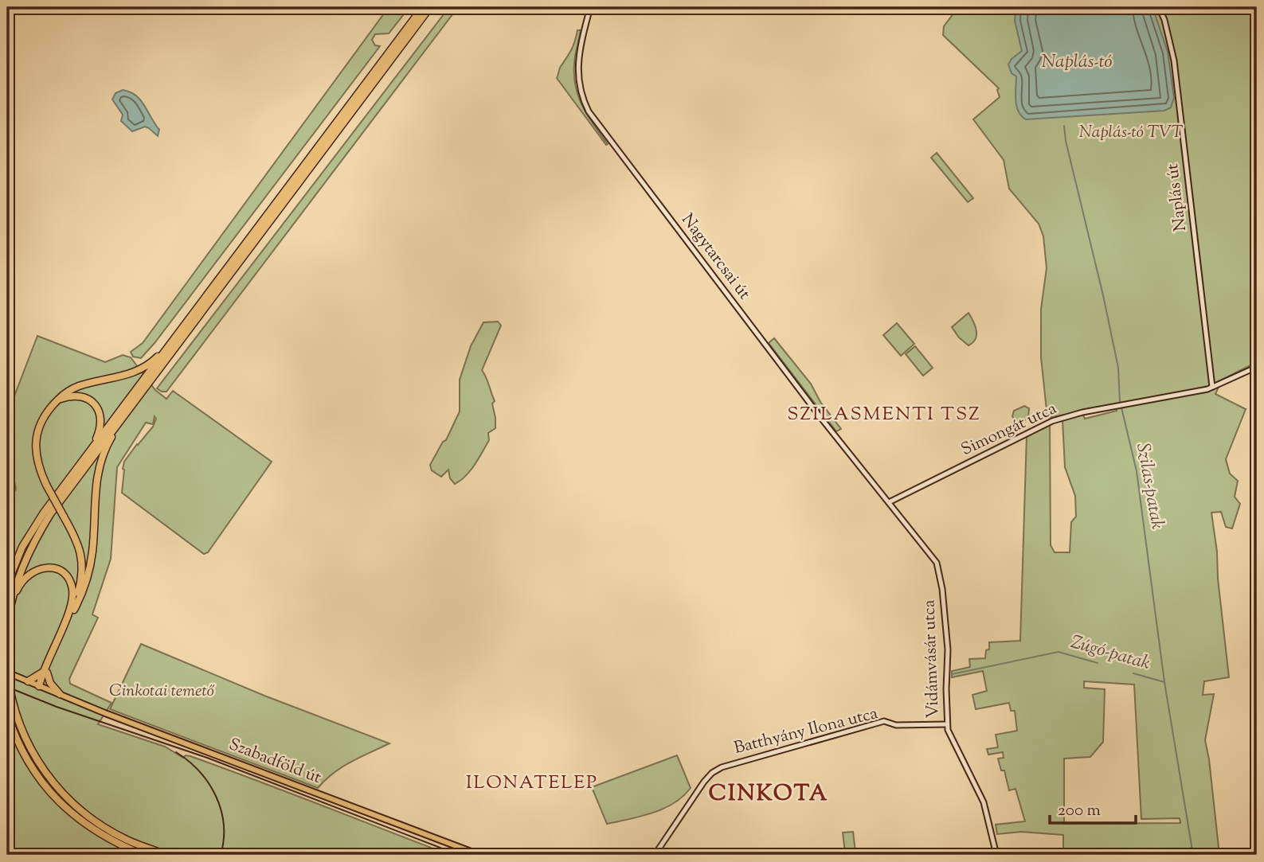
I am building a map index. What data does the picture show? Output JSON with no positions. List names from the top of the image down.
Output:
{
  "streets": {
    "main road": [
      "Naplás út",
      "Nagytarcsai út",
      "Simongát utca",
      "Vidámvásár utca",
      "Batthyány Ilona utca",
      "Szabadföld út"
    ]
  },
  "crossings": [
    ["Naplás út", "Simongát utca"],
    ["Nagytarcsai út", "Simongát utca"],
    ["Nagytarcsai út", "Vidámvásár utca"],
    ["Simongát utca", "Vidámvásár utca"],
    ["Vidámvásár utca", "Batthyány Ilona utca"]
  ],
  "districts": ["SZILASMENTI TSZ", "ILONATELEP", "CINKOTA"],
  "water": ["Naplás-tó", "Szilas-patak", "Zúgó-patak"],
  "parks": ["Naplás-tó TVT", "Cinkotai temető"],
  "scale_bar": "200 m"
}
